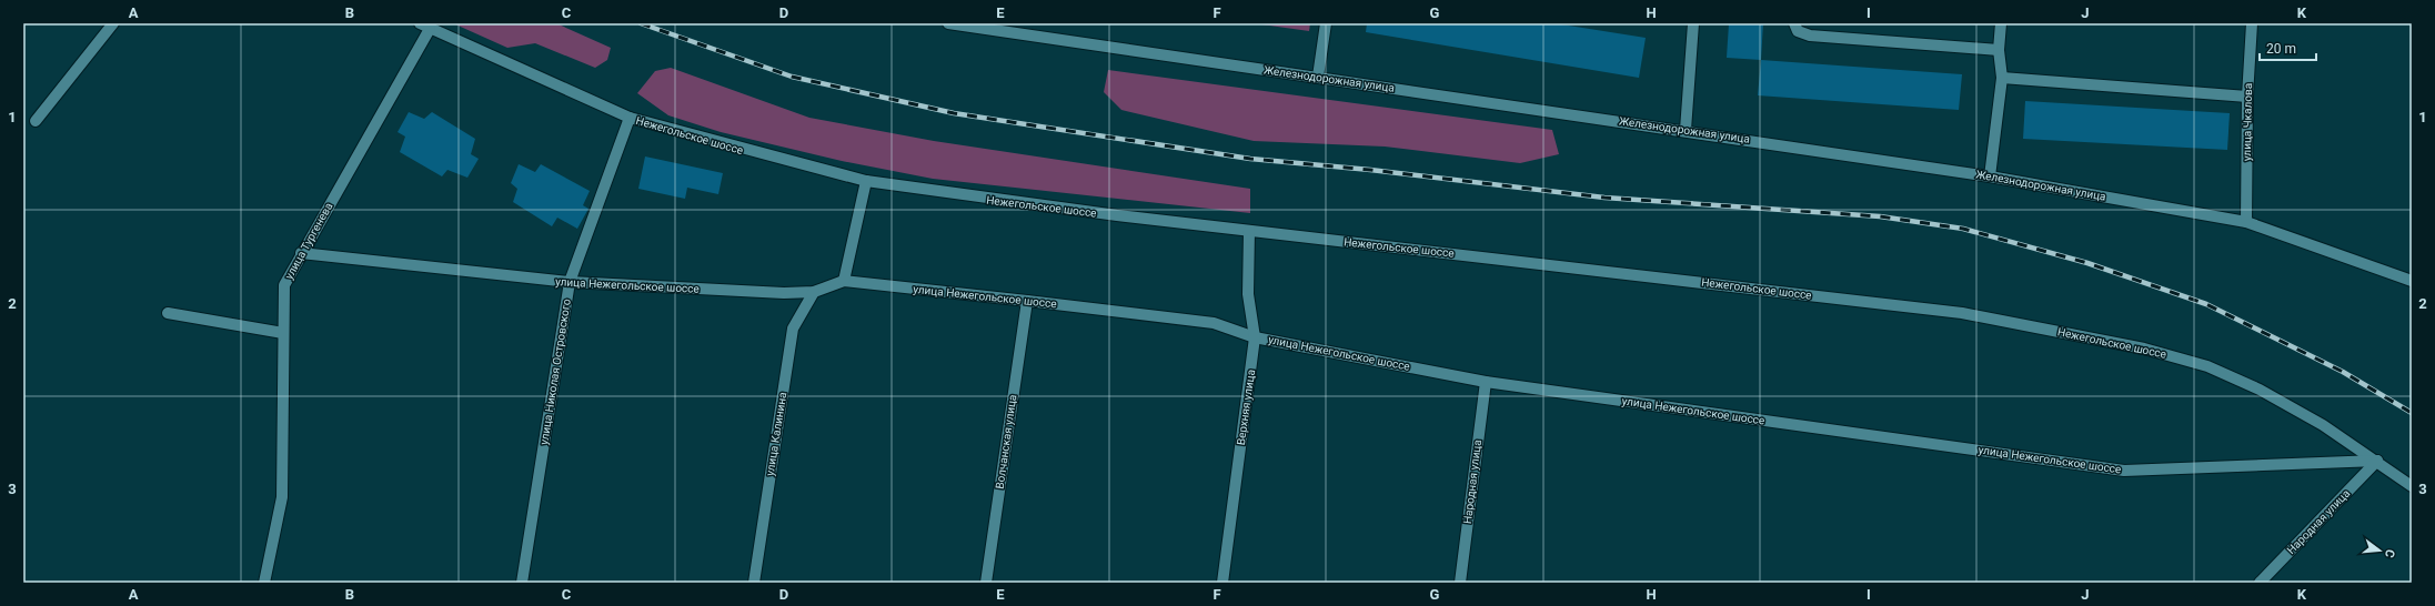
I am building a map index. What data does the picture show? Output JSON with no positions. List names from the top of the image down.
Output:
{
  "streets": {
    "street": [
      "Железнодорожная улица",
      "улица Чкалова",
      "Нежегольское шоссе",
      "улица Тургенева",
      "улица Нежегольское шоссе",
      "улица Николая Островского",
      "Верхняя улица",
      "улица Калинина",
      "Волчанская улица",
      "Народная улица"
    ]
  },
  "crossings": [
    ["Железнодорожная улица", "улица Чкалова"],
    ["Нежегольское шоссе", "улица Тургенева"],
    ["Нежегольское шоссе", "улица Нежегольское шоссе"],
    ["Нежегольское шоссе", "улица Николая Островского"],
    ["Нежегольское шоссе", "Верхняя улица"],
    ["Нежегольское шоссе", "Народная улица"],
    ["улица Тургенева", "улица Нежегольское шоссе"],
    ["улица Нежегольское шоссе", "улица Николая Островского"],
    ["улица Нежегольское шоссе", "Верхняя улица"],
    ["улица Нежегольское шоссе", "улица Калинина"],
    ["улица Нежегольское шоссе", "Волчанская улица"],
    ["улица Нежегольское шоссе", "Народная улица"]
  ],
  "scale_bar": "20 m",
  "north": "right",
  "grid": {
    "columns": [
      "A",
      "B",
      "C",
      "D",
      "E",
      "F",
      "G",
      "H",
      "I",
      "J",
      "K"
    ],
    "rows": ["1", "2", "3"]
  }
}
